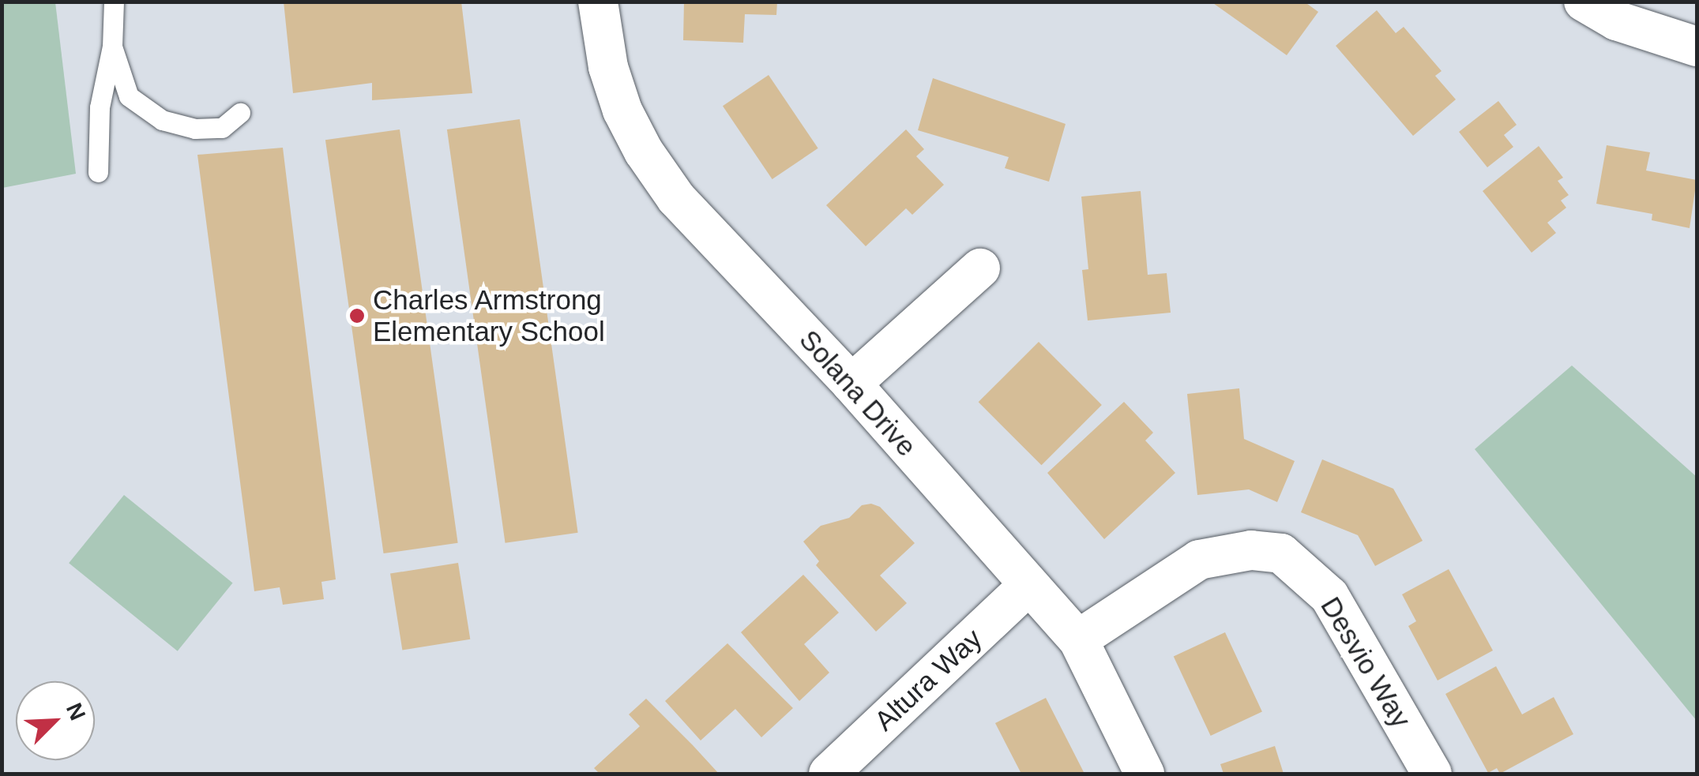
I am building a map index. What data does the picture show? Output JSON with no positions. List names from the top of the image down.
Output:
{
  "streets": {
    "street": ["Solana Drive", "Desvio Way", "Altura Way"]
  },
  "crossings": [
    ["Solana Drive", "Desvio Way"],
    ["Solana Drive", "Altura Way"]
  ],
  "places": ["Charles Armstrong Elementary School"],
  "north": "top right"
}
